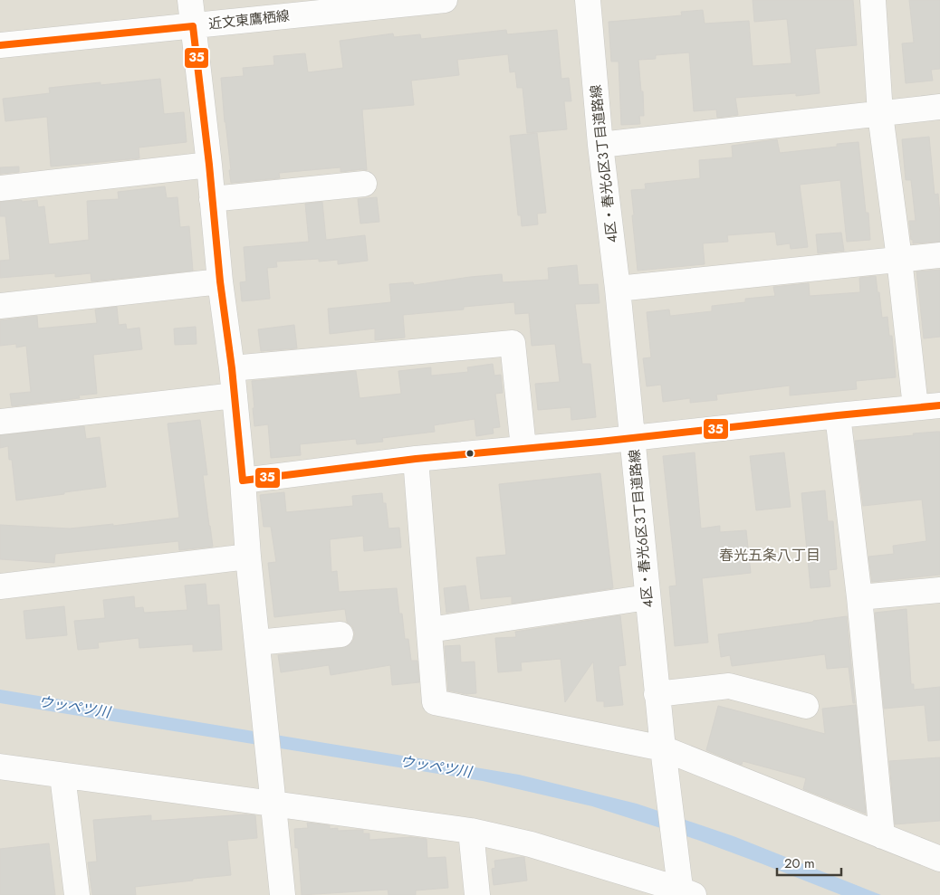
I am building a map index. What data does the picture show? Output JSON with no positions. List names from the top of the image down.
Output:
{
  "streets": {
    "street": ["近文東鷹栖線", "4区・春光6区3丁目道路線"]
  },
  "districts": ["春光五条八丁目"],
  "water": ["ウッペツ川"],
  "lines": ["transit line 35"],
  "scale_bar": "20 m"
}
